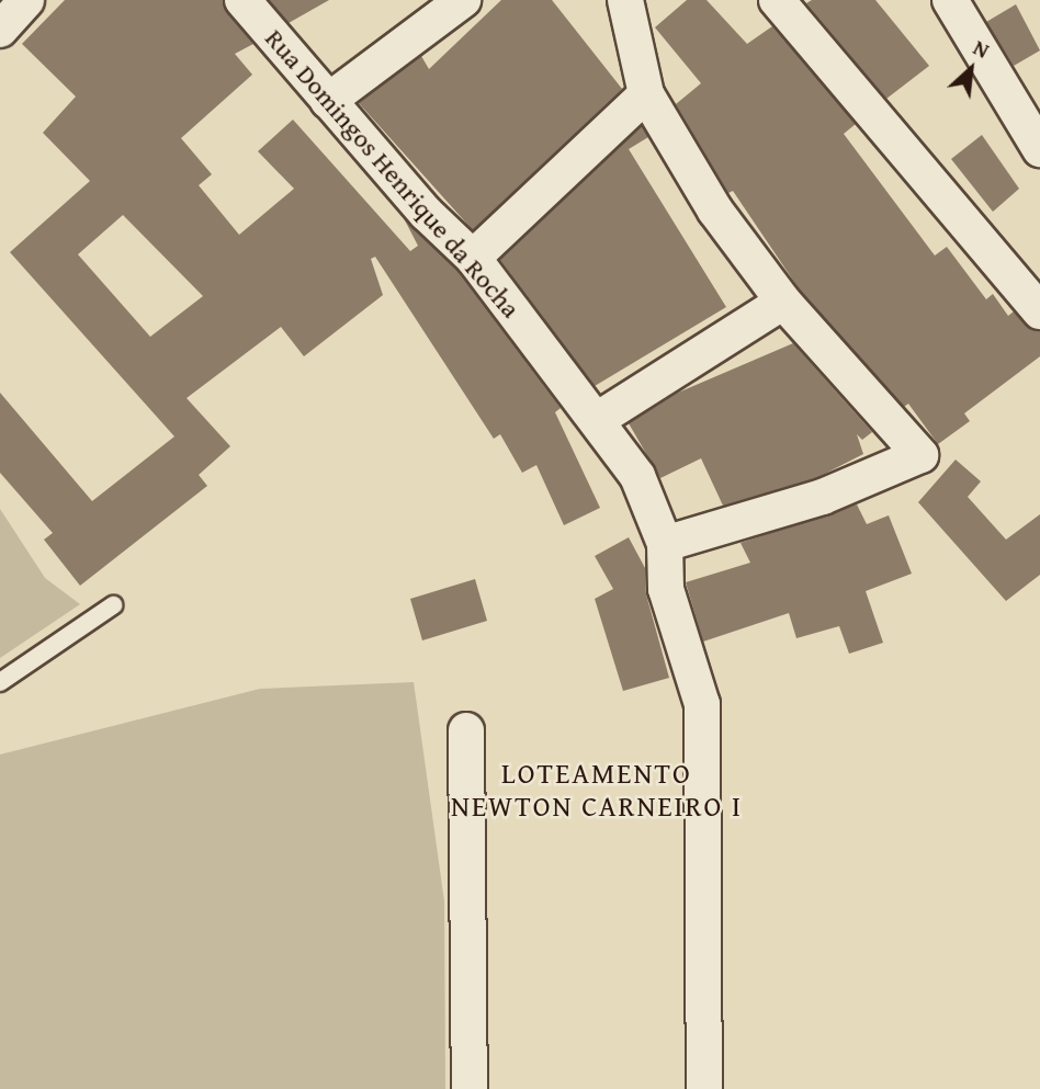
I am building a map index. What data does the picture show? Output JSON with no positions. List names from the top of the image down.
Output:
{
  "streets": {
    "street": ["Rua Domingos Henrique da Rocha"]
  },
  "districts": ["LOTEAMENTO NEWTON CARNEIRO I"],
  "north": "top right"
}
